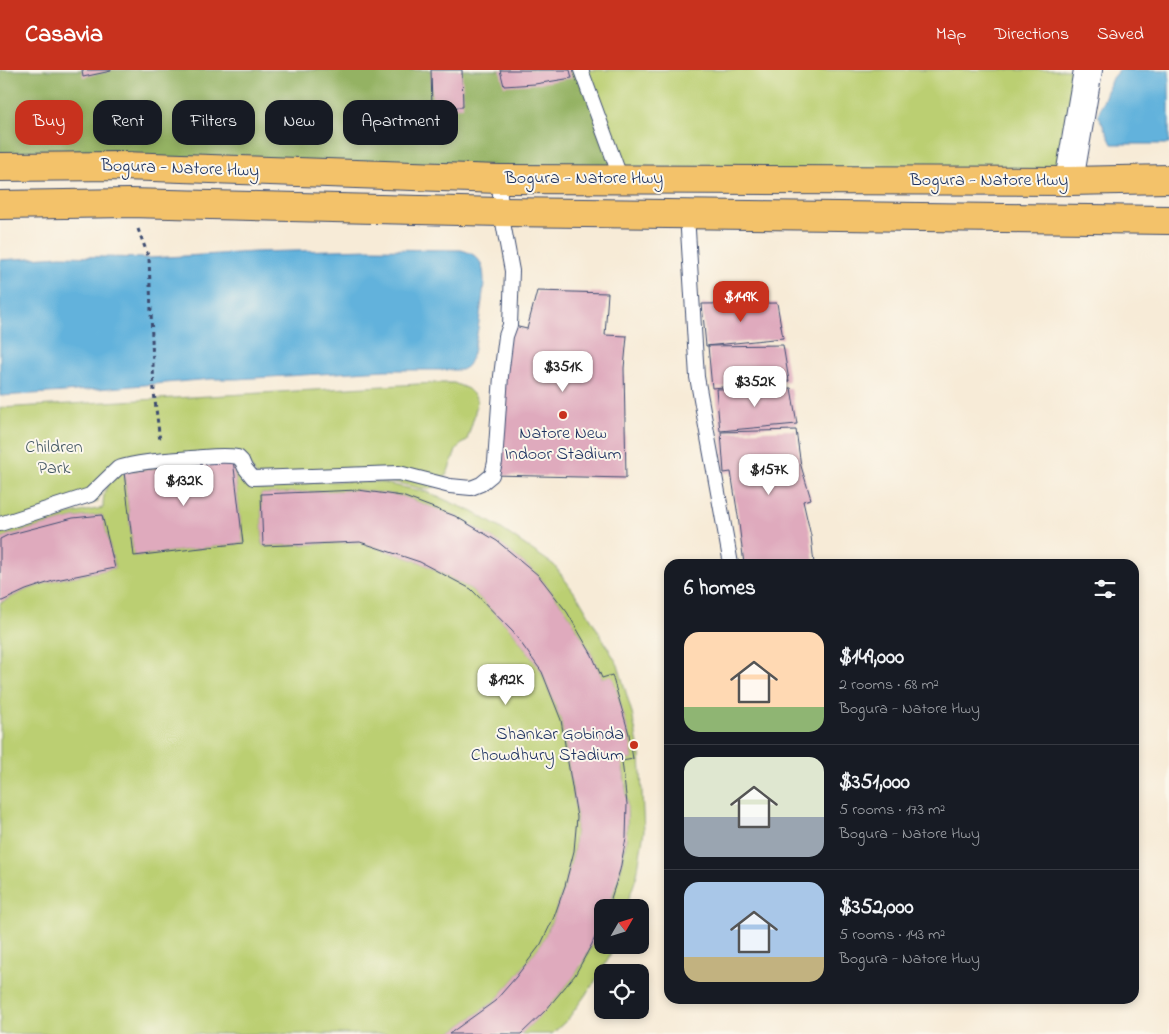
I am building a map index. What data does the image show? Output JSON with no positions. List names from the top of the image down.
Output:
{
  "streets": {
    "highway": ["Bogura - Natore Hwy"]
  },
  "parks": ["Children Park"],
  "places": ["Natore New Indoor Stadium", "Shankar Gobinda Chowdhury Stadium"],
  "north": "top right",
  "page": {
    "header": "Casavia",
    "nav": ["Map", "Directions", "Saved"],
    "chip": [
      "Buy",
      "Rent",
      "Filters",
      "New",
      "Apartment"
    ],
    "price": [
      "$149K",
      "$351K",
      "$352K",
      "$157K",
      "$132K",
      "$192K"
    ],
    "heading": "6 homes",
    "list": [
      {
        "name": "$149,000",
        "note": "2 rooms · 68 m² · Bogura - Natore Hwy"
      },
      {
        "name": "$351,000",
        "note": "5 rooms · 173 m² · Bogura - Natore Hwy"
      },
      {
        "name": "$352,000",
        "note": "5 rooms · 143 m² · Bogura - Natore Hwy"
      }
    ]
  }
}
